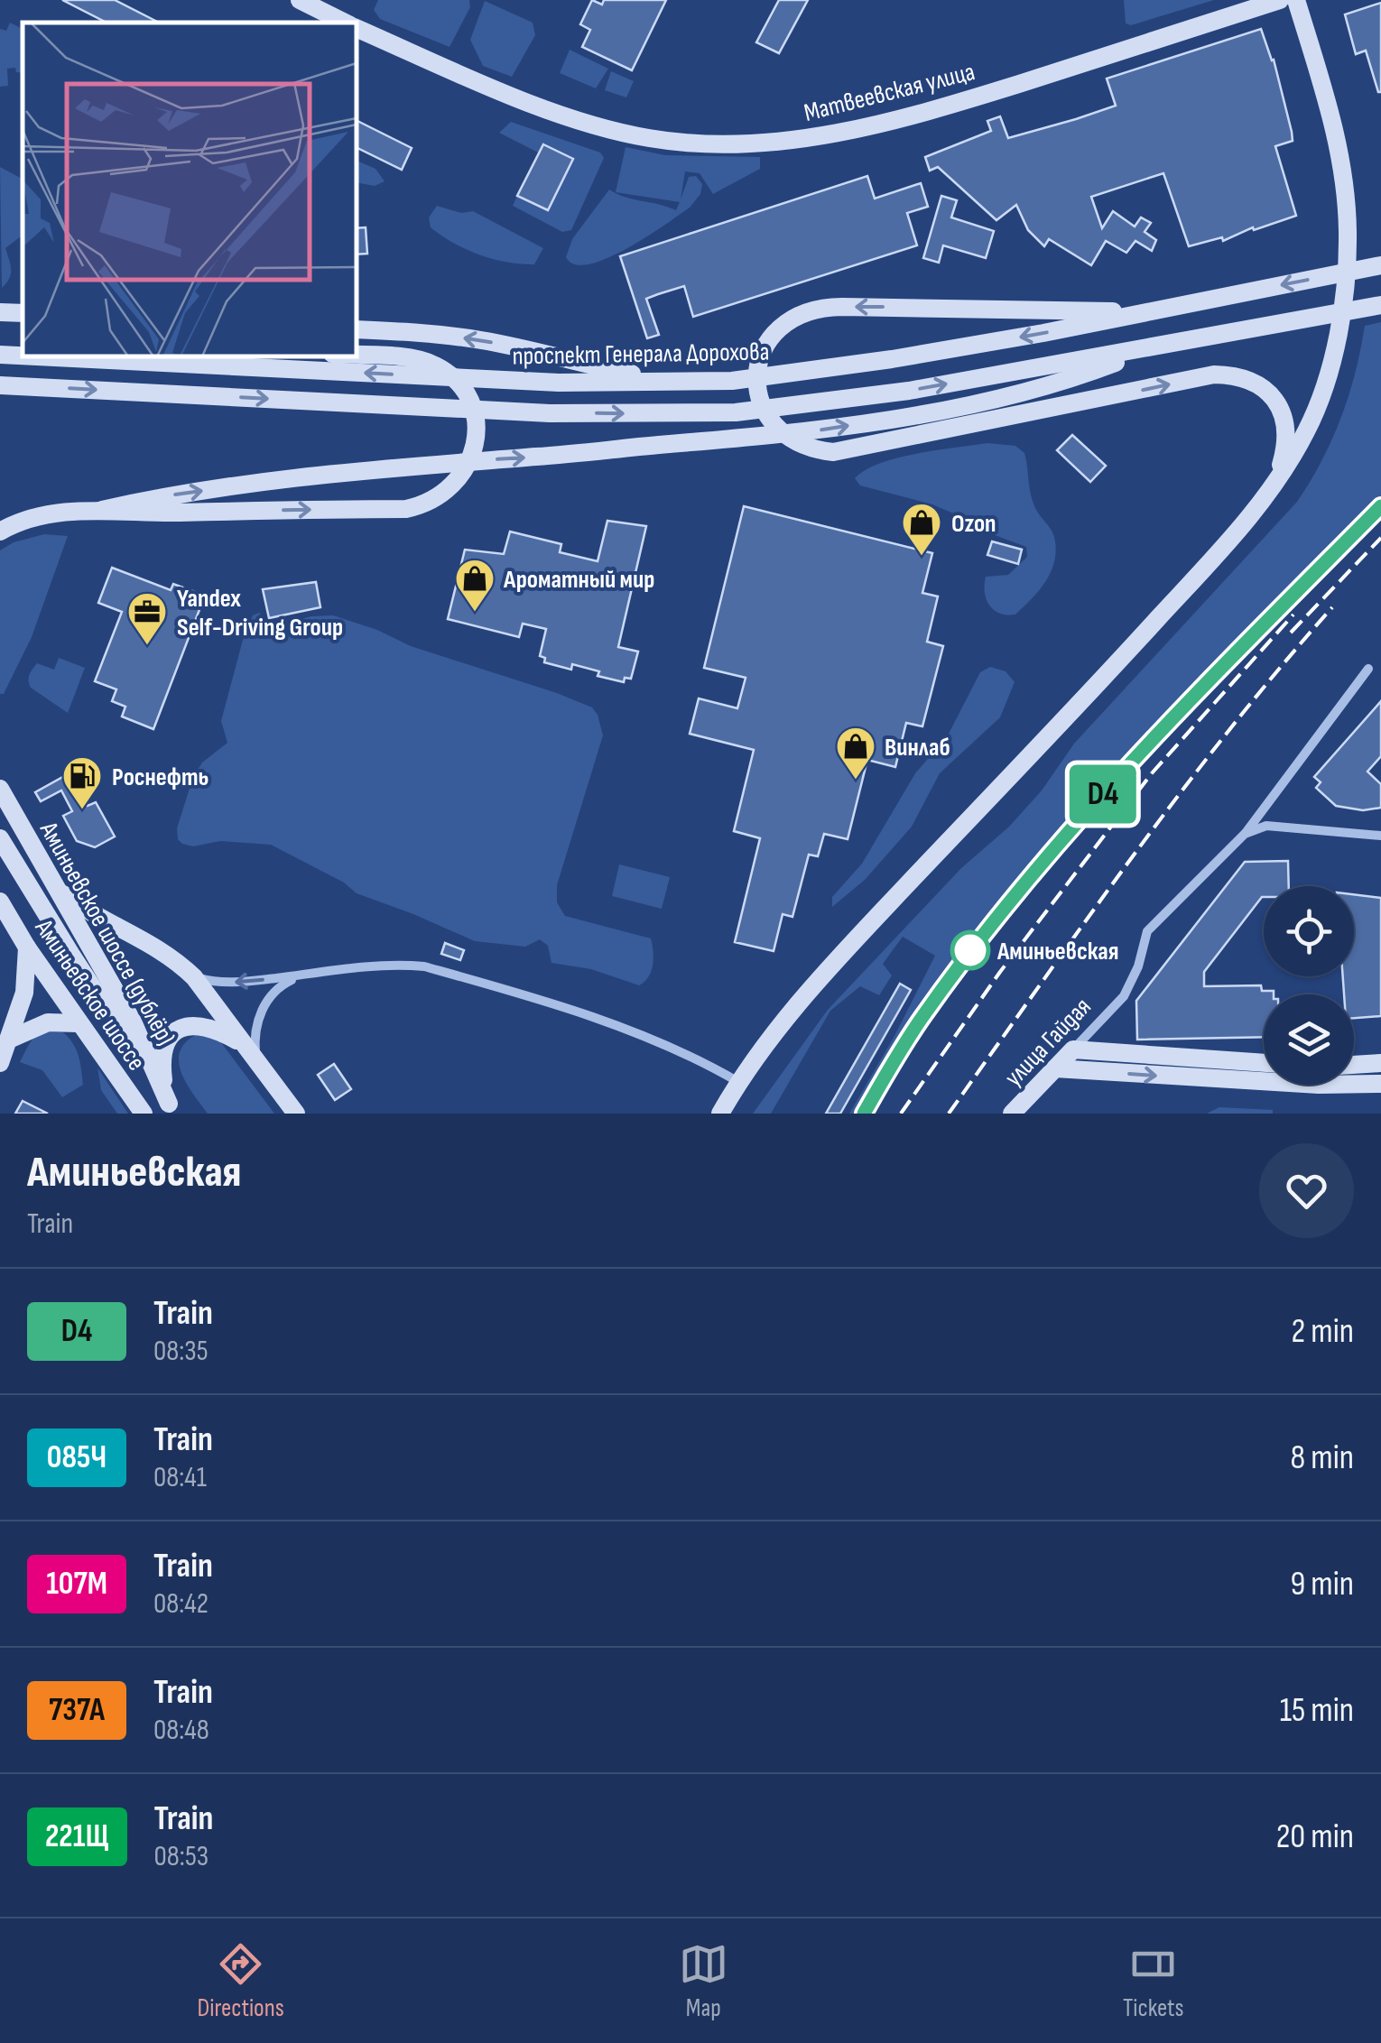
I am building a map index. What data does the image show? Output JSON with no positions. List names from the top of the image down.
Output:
{
  "streets": {
    "main road": [
      "Матвеевская улица",
      "проспект Генерала Дорохова",
      "Аминьевское шоссе (дублёр)",
      "Аминьевское шоссе",
      "улица Гайдая"
    ]
  },
  "crossings": [
    ["Аминьевское шоссе (дублёр)", "Аминьевское шоссе"]
  ],
  "places": {
    "shop": ["Ozon", "Ароматный мир", "Винлаб"],
    "office": ["Yandex Self-Driving Group"],
    "fuel station": ["Роснефть"],
    "other": ["Аминьевская"]
  },
  "page": {
    "on_map": "D4",
    "heading": ["Аминьевская", "Train"],
    "list": [
      {
        "mark": "D4",
        "name": "Train",
        "note": "08:35",
        "value": "2 min"
      },
      {
        "mark": "085Ч",
        "name": "Train",
        "note": "08:41",
        "value": "8 min"
      },
      {
        "mark": "107М",
        "name": "Train",
        "note": "08:42",
        "value": "9 min"
      },
      {
        "mark": "737А",
        "name": "Train",
        "note": "08:48",
        "value": "15 min"
      },
      {
        "mark": "221Щ",
        "name": "Train",
        "note": "08:53",
        "value": "20 min"
      }
    ],
    "tabs": ["Directions", "Map", "Tickets"]
  }
}
